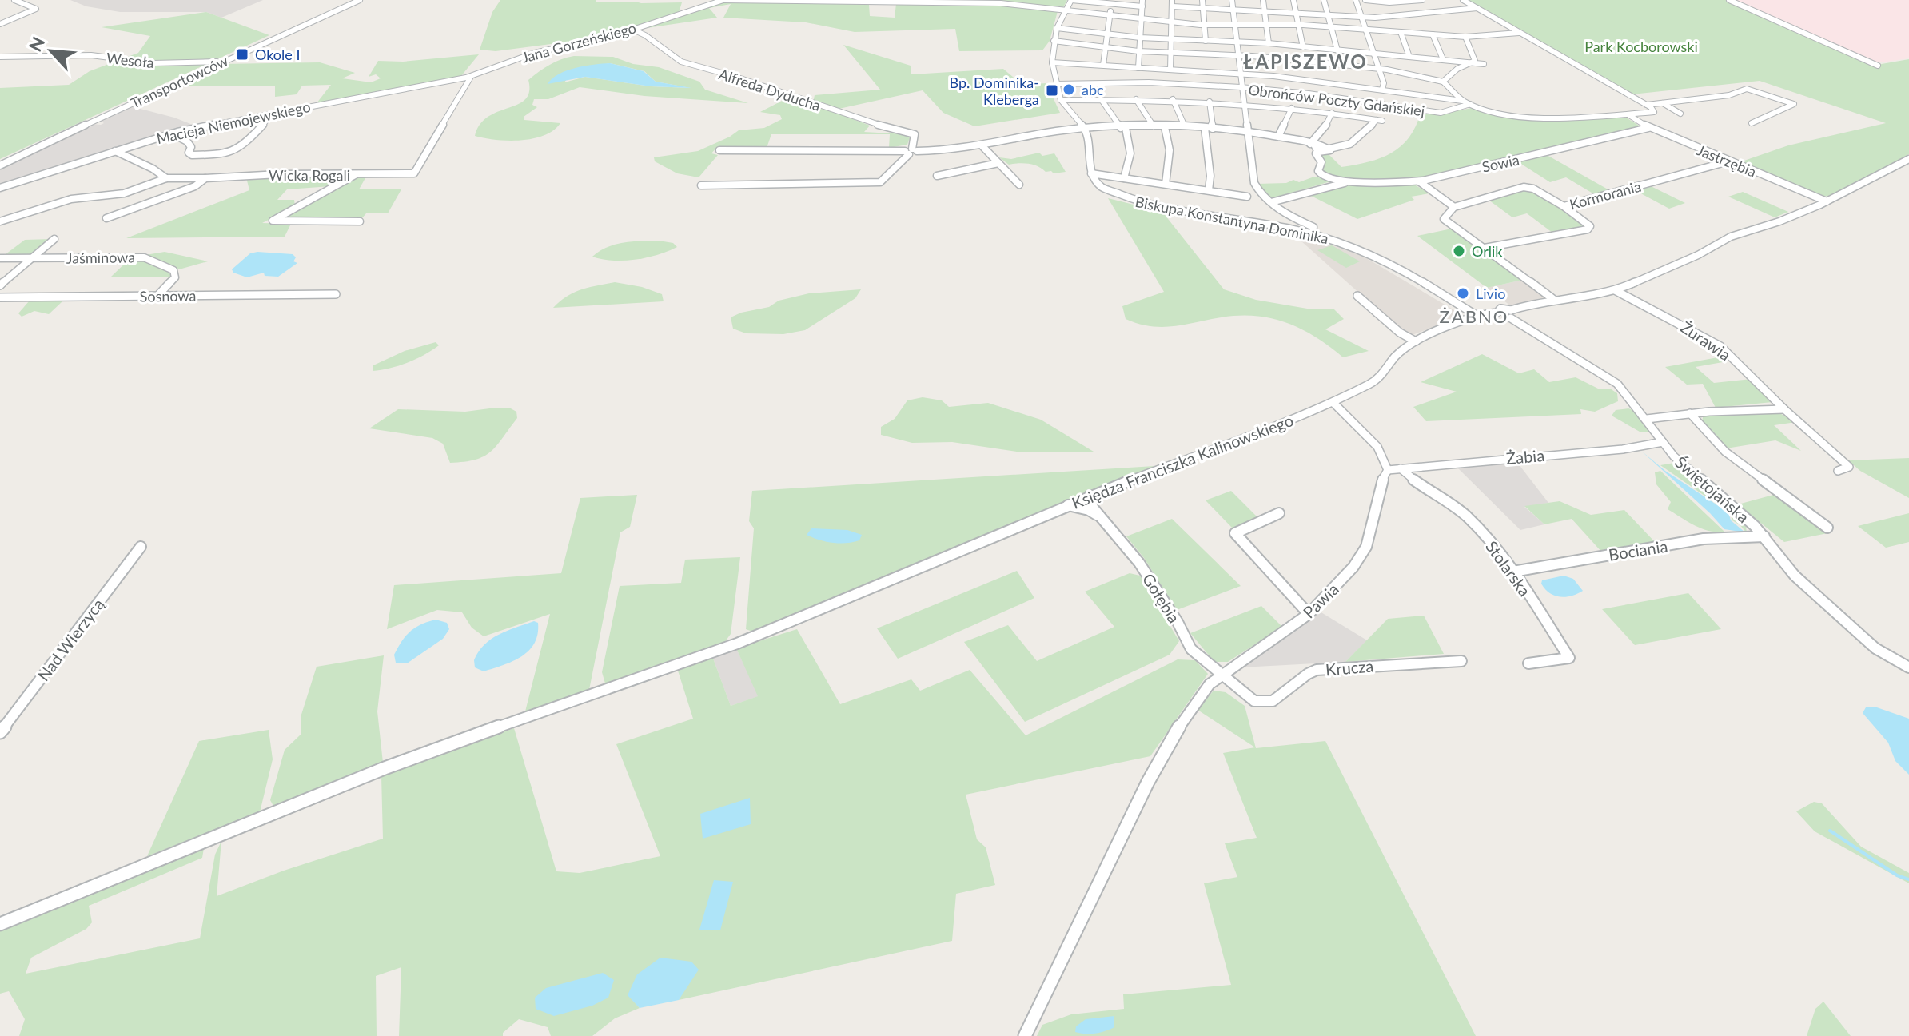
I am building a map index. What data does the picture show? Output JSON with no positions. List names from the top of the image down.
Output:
{
  "streets": {
    "street": [
      "Jana Gorzeńskiego",
      "Wesoła",
      "Transportowców",
      "Alfreda Dyducha",
      "Obrońców Poczty Gdańskiej",
      "Macieja Niemojewskiego",
      "Jastrzębia",
      "Sowia",
      "Wicka Rogali",
      "Kormorania",
      "Biskupa Konstantyna Dominika",
      "Jaśminowa",
      "Sosnowa",
      "Żurawia",
      "Żabia",
      "Księdza Franciszka Kalinowskiego",
      "Świętojańska",
      "Bociania",
      "Stolarska",
      "Gołębia",
      "Pawia",
      "Nad Wierzycą",
      "Krucza"
    ]
  },
  "crossings": [
    ["Jana Gorzeńskiego", "Alfreda Dyducha"],
    ["Jana Gorzeńskiego", "Macieja Niemojewskiego"],
    ["Jana Gorzeńskiego", "Wicka Rogali"],
    ["Wesoła", "Transportowców"],
    ["Obrońców Poczty Gdańskiej", "Sowia"],
    ["Macieja Niemojewskiego", "Wicka Rogali"],
    ["Jastrzębia", "Sowia"],
    ["Jastrzębia", "Kormorania"],
    ["Biskupa Konstantyna Dominika", "Księdza Franciszka Kalinowskiego"],
    ["Jaśminowa", "Sosnowa"],
    ["Żabia", "Świętojańska"],
    ["Żabia", "Stolarska"],
    ["Żabia", "Pawia"],
    ["Księdza Franciszka Kalinowskiego", "Świętojańska"],
    ["Księdza Franciszka Kalinowskiego", "Gołębia"],
    ["Świętojańska", "Bociania"],
    ["Bociania", "Stolarska"],
    ["Gołębia", "Pawia"],
    ["Gołębia", "Krucza"],
    ["Pawia", "Krucza"]
  ],
  "districts": ["ŁAPISZEWO", "ŻABNO"],
  "parks": ["Park Kocborowski"],
  "places": {
    "transit": ["Okole I", "Bp. Dominika- Kleberga"],
    "other": ["abc", "Orlik", "Livio"]
  },
  "north": "top left"
}
